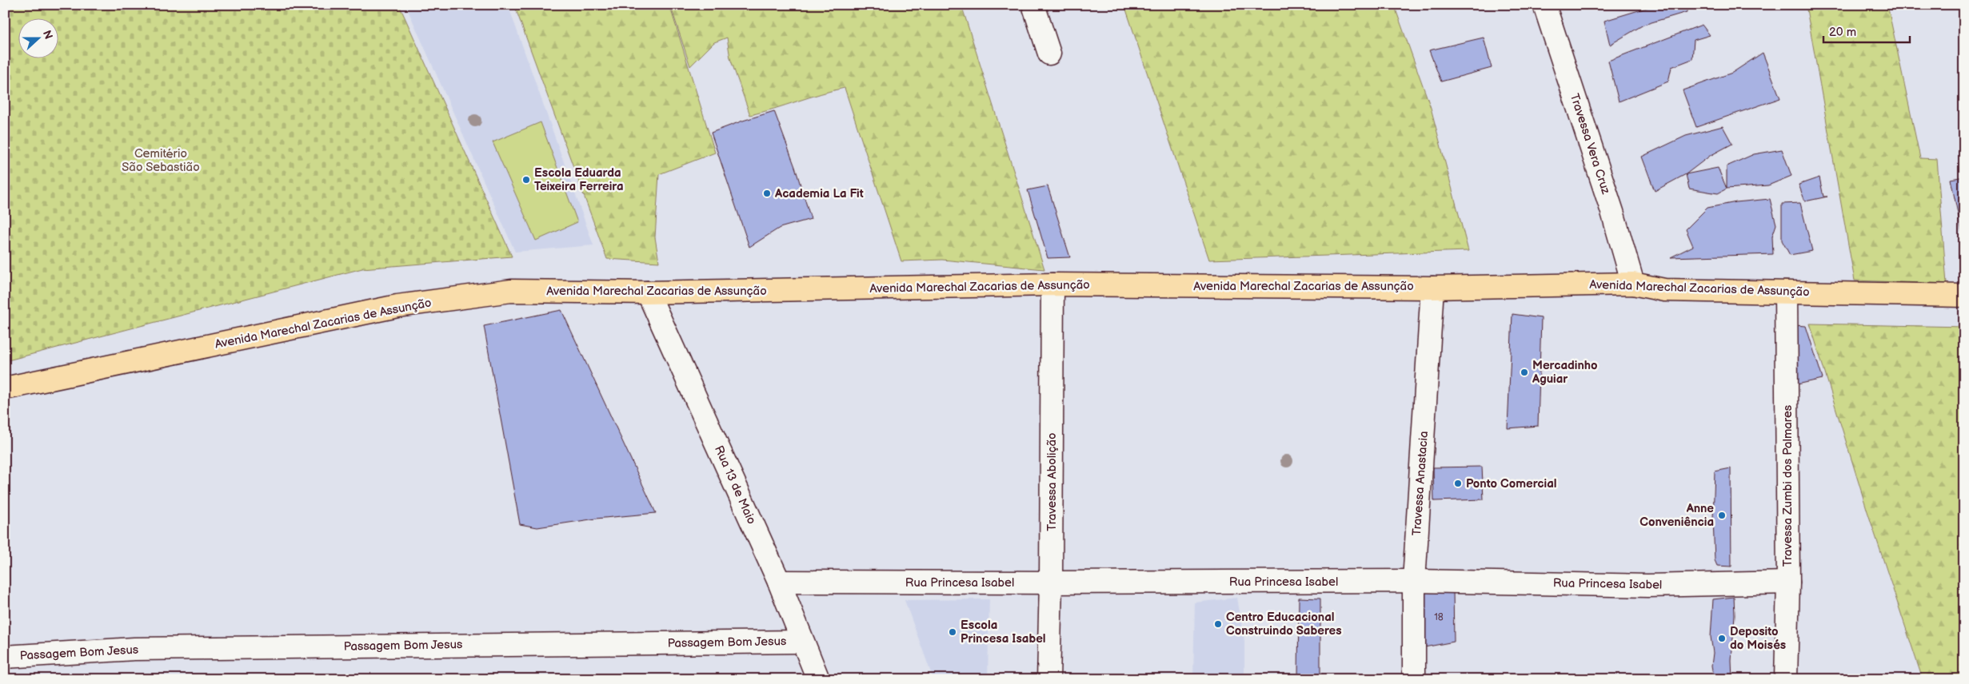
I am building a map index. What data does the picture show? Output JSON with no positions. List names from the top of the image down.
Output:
{
  "streets": {
    "main road": ["Avenida Marechal Zacarias de Assunção"],
    "street": [
      "Travessa Vera Cruz",
      "Travessa Abolição",
      "Travessa Anastacia",
      "Rua 13 de Maio",
      "Travessa Zumbi dos Palmares",
      "Rua Princesa Isabel",
      "Passagem Bom Jesus"
    ]
  },
  "crossings": [
    ["Travessa Vera Cruz", "Avenida Marechal Zacarias de Assunção"],
    ["Avenida Marechal Zacarias de Assunção", "Travessa Abolição"],
    ["Avenida Marechal Zacarias de Assunção", "Travessa Anastacia"],
    ["Avenida Marechal Zacarias de Assunção", "Rua 13 de Maio"],
    ["Avenida Marechal Zacarias de Assunção", "Travessa Zumbi dos Palmares"],
    ["Travessa Abolição", "Rua Princesa Isabel"],
    ["Travessa Anastacia", "Rua Princesa Isabel"],
    ["Rua 13 de Maio", "Rua Princesa Isabel"],
    ["Rua 13 de Maio", "Passagem Bom Jesus"],
    ["Travessa Zumbi dos Palmares", "Rua Princesa Isabel"]
  ],
  "parks": ["Cemitério São Sebastião"],
  "places": [
    "Escola Eduarda Teixeira Ferreira",
    "Academia La Fit",
    "Mercadinho Aguiar",
    "Ponto Comercial",
    "Anne Conveniência",
    "Centro Educacional Construindo Saberes",
    "Escola Princesa Isabel",
    "Deposito do Moisés"
  ],
  "house_numbers": ["18"],
  "scale_bar": "20 m",
  "north": "right"
}
